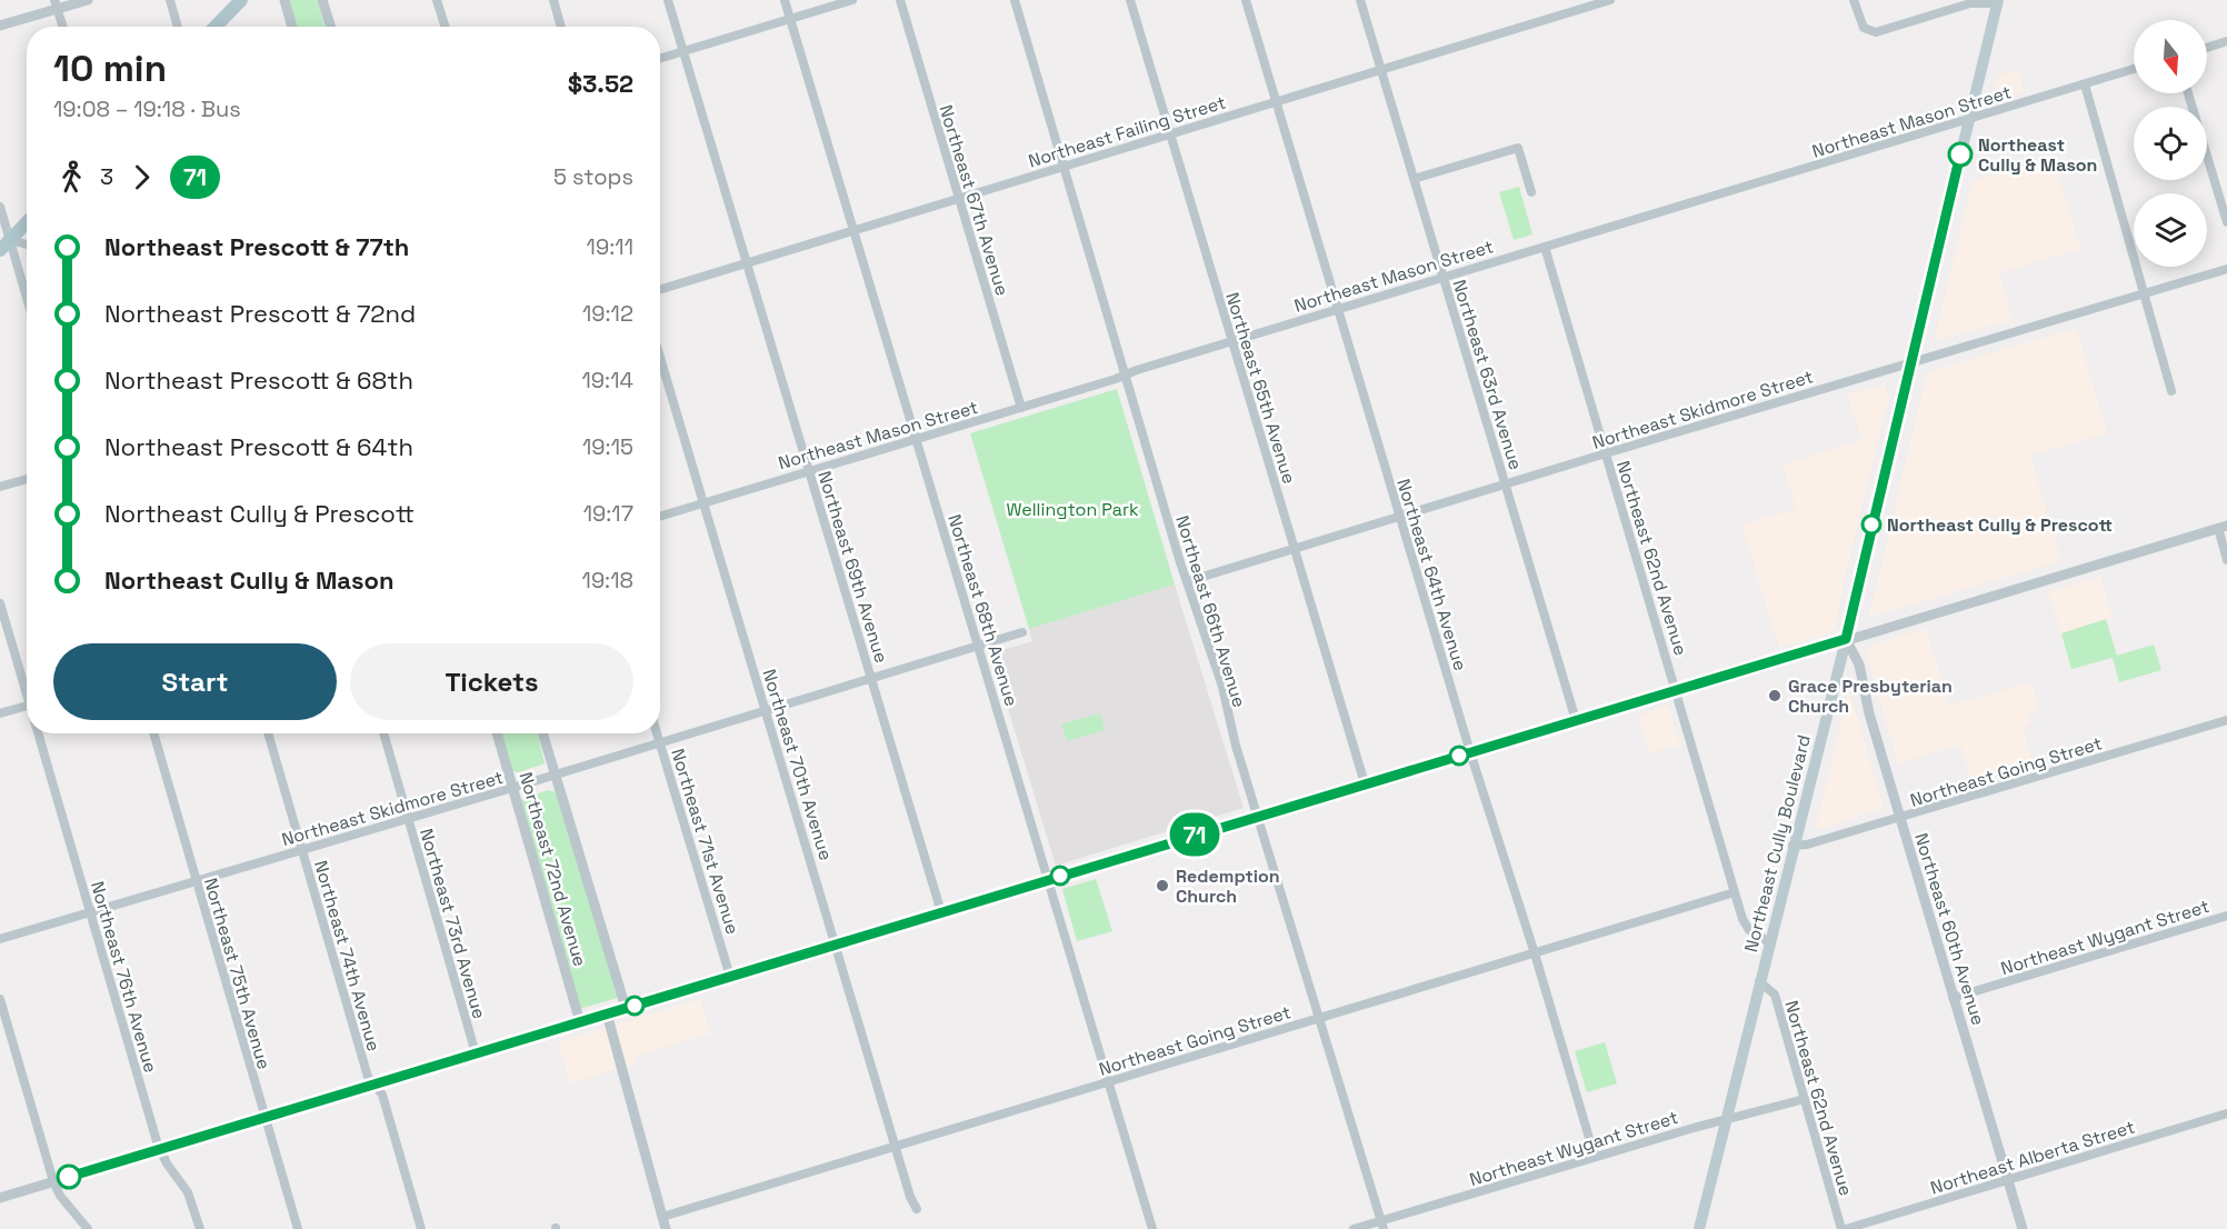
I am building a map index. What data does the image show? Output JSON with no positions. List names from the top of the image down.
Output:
{
  "streets": {
    "main road": ["Northeast Cully Boulevard"],
    "street": [
      "Northeast Mason Street",
      "Northeast Failing Street",
      "Northeast 67th Avenue",
      "Northeast 63rd Avenue",
      "Northeast 65th Avenue",
      "Northeast Skidmore Street",
      "Northeast 62nd Avenue",
      "Northeast 69th Avenue",
      "Northeast 64th Avenue",
      "Northeast 68th Avenue",
      "Northeast 66th Avenue",
      "Northeast 70th Avenue",
      "Northeast Going Street",
      "Northeast 71st Avenue",
      "Northeast 72nd Avenue",
      "Northeast 73rd Avenue",
      "Northeast 60th Avenue",
      "Northeast Wygant Street",
      "Northeast 74th Avenue",
      "Northeast 75th Avenue",
      "Northeast 76th Avenue",
      "Northeast Alberta Street"
    ]
  },
  "crossings": [
    ["Northeast Mason Street", "Northeast 67th Avenue"],
    ["Northeast Mason Street", "Northeast 63rd Avenue"],
    ["Northeast Mason Street", "Northeast 65th Avenue"],
    ["Northeast Mason Street", "Northeast 62nd Avenue"],
    ["Northeast Mason Street", "Northeast 69th Avenue"],
    ["Northeast Mason Street", "Northeast 64th Avenue"],
    ["Northeast Mason Street", "Northeast 68th Avenue"],
    ["Northeast Mason Street", "Northeast 66th Avenue"],
    ["Northeast Mason Street", "Northeast 70th Avenue"],
    ["Northeast Mason Street", "Northeast Cully Boulevard"],
    ["Northeast Failing Street", "Northeast 67th Avenue"],
    ["Northeast Failing Street", "Northeast 63rd Avenue"],
    ["Northeast Failing Street", "Northeast 65th Avenue"],
    ["Northeast Failing Street", "Northeast 69th Avenue"],
    ["Northeast Failing Street", "Northeast 64th Avenue"],
    ["Northeast Failing Street", "Northeast 68th Avenue"],
    ["Northeast Failing Street", "Northeast 66th Avenue"],
    ["Northeast 63rd Avenue", "Northeast Skidmore Street"],
    ["Northeast 65th Avenue", "Northeast Skidmore Street"],
    ["Northeast Skidmore Street", "Northeast 62nd Avenue"],
    ["Northeast Skidmore Street", "Northeast 69th Avenue"],
    ["Northeast Skidmore Street", "Northeast 64th Avenue"],
    ["Northeast Skidmore Street", "Northeast 68th Avenue"],
    ["Northeast Skidmore Street", "Northeast 66th Avenue"],
    ["Northeast Skidmore Street", "Northeast 70th Avenue"],
    ["Northeast Skidmore Street", "Northeast 71st Avenue"],
    ["Northeast Skidmore Street", "Northeast Cully Boulevard"],
    ["Northeast Skidmore Street", "Northeast 72nd Avenue"],
    ["Northeast Skidmore Street", "Northeast 73rd Avenue"],
    ["Northeast Skidmore Street", "Northeast 74th Avenue"],
    ["Northeast Skidmore Street", "Northeast 75th Avenue"],
    ["Northeast Skidmore Street", "Northeast 76th Avenue"],
    ["Northeast 62nd Avenue", "Northeast Going Street"],
    ["Northeast 62nd Avenue", "Northeast Cully Boulevard"],
    ["Northeast 62nd Avenue", "Northeast Wygant Street"],
    ["Northeast 62nd Avenue", "Northeast Alberta Street"],
    ["Northeast 64th Avenue", "Northeast Going Street"],
    ["Northeast 64th Avenue", "Northeast Wygant Street"],
    ["Northeast 68th Avenue", "Northeast Going Street"],
    ["Northeast 66th Avenue", "Northeast Going Street"],
    ["Northeast 66th Avenue", "Northeast Wygant Street"],
    ["Northeast 70th Avenue", "Northeast Going Street"],
    ["Northeast Going Street", "Northeast Cully Boulevard"],
    ["Northeast Going Street", "Northeast 60th Avenue"],
    ["Northeast Cully Boulevard", "Northeast 60th Avenue"],
    ["Northeast Cully Boulevard", "Northeast Wygant Street"],
    ["Northeast 60th Avenue", "Northeast Wygant Street"],
    ["Northeast 60th Avenue", "Northeast Alberta Street"]
  ],
  "parks": ["Wellington Park"],
  "places": [
    "Northeast Cully & Mason",
    "Northeast Cully & Prescott",
    "Grace Presbyterian Church",
    "Redemption Church"
  ],
  "lines": ["bus line 71"],
  "north": "bottom",
  "page": {
    "on_map": "71",
    "heading": ["10 min", "19:08 – 19:18 · Bus", "$3.52"],
    "legs": ["3", "71", "5 stops"],
    "list": [
      {
        "name": "Northeast Prescott & 77th",
        "value": "19:11"
      },
      {
        "name": "Northeast Prescott & 72nd",
        "value": "19:12"
      },
      {
        "name": "Northeast Prescott & 68th",
        "value": "19:14"
      },
      {
        "name": "Northeast Prescott & 64th",
        "value": "19:15"
      },
      {
        "name": "Northeast Cully & Prescott",
        "value": "19:17"
      },
      {
        "name": "Northeast Cully & Mason",
        "value": "19:18"
      }
    ],
    "buttons": ["Start", "Tickets"]
  }
}
